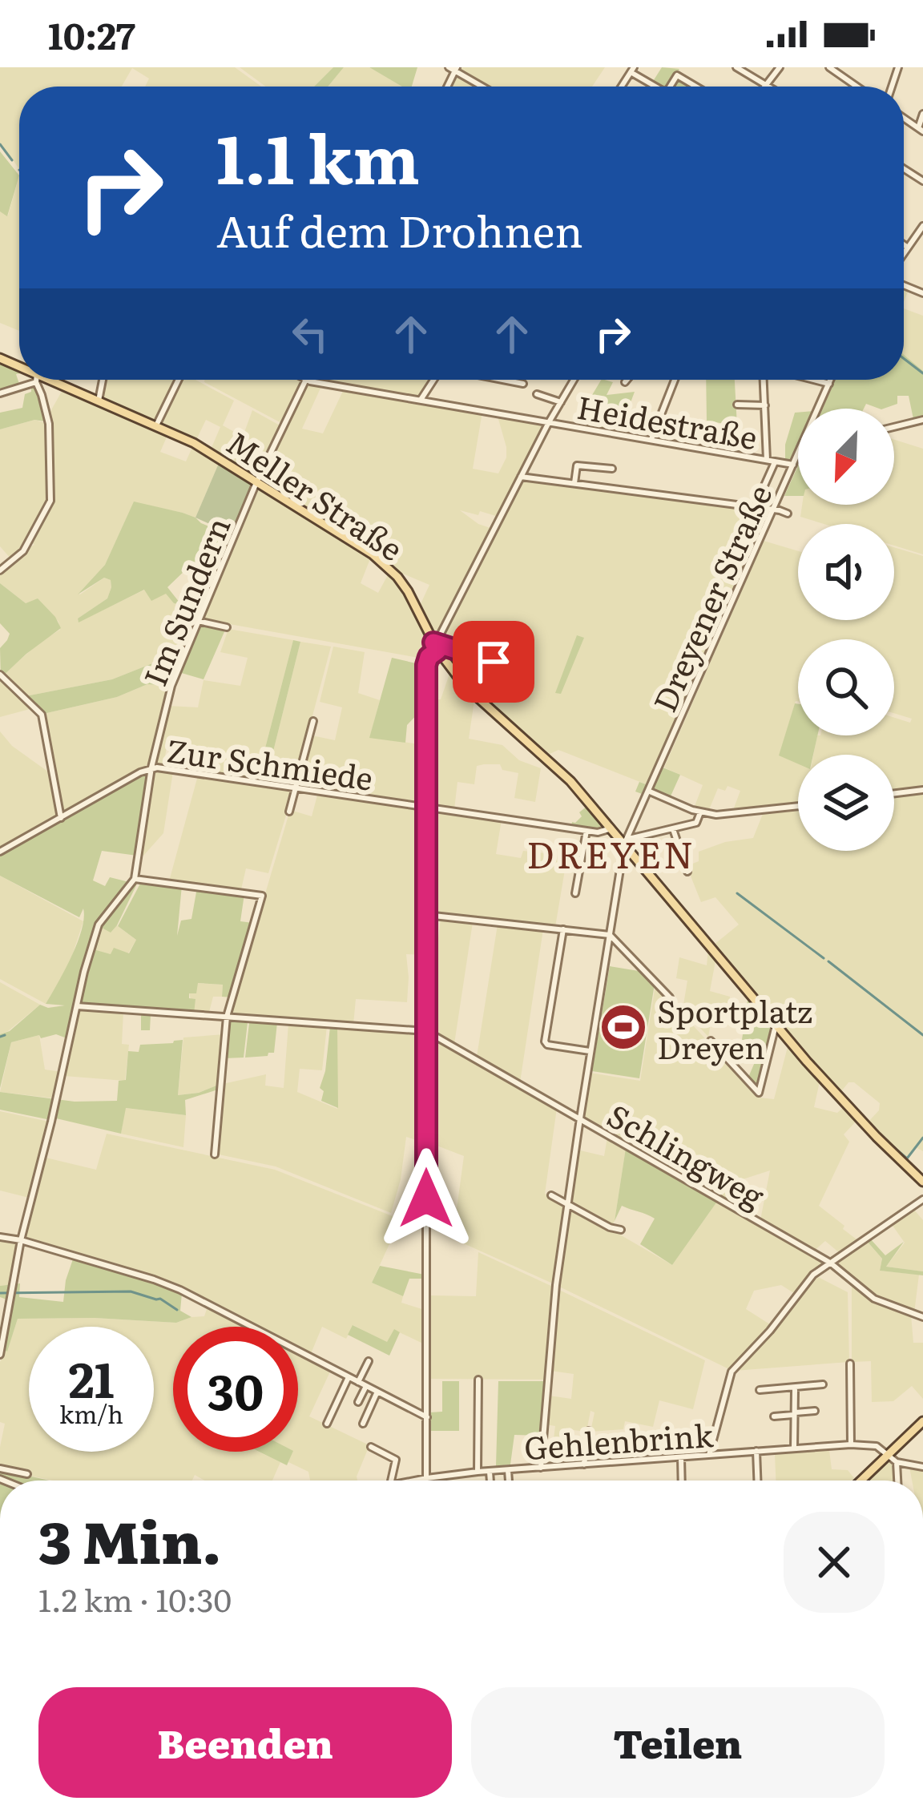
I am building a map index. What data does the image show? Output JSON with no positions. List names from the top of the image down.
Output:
{
  "streets": {
    "main road": ["Meller Straße"],
    "street": [
      "Heidestraße",
      "Dreyener Straße",
      "Im Sundern",
      "Zur Schmiede",
      "Schlingweg",
      "Gehlenbrink"
    ]
  },
  "crossings": [
    ["Heidestraße", "Dreyener Straße"],
    ["Heidestraße", "Im Sundern"],
    ["Meller Straße", "Dreyener Straße"],
    ["Meller Straße", "Im Sundern"],
    ["Meller Straße", "Zur Schmiede"],
    ["Dreyener Straße", "Schlingweg"],
    ["Dreyener Straße", "Gehlenbrink"],
    ["Im Sundern", "Zur Schmiede"]
  ],
  "districts": ["DREYEN"],
  "places": {
    "sports": ["Sportplatz Dreyen"]
  },
  "north": "bottom left",
  "page": {
    "status": "10:27",
    "turn": ["1.1 km", "Auf dem Drohnen"],
    "speed": "21 km/h",
    "limit": "30",
    "heading": ["3 Min.", "1.2 km · 10:30"],
    "buttons": ["Beenden", "Teilen"]
  }
}
